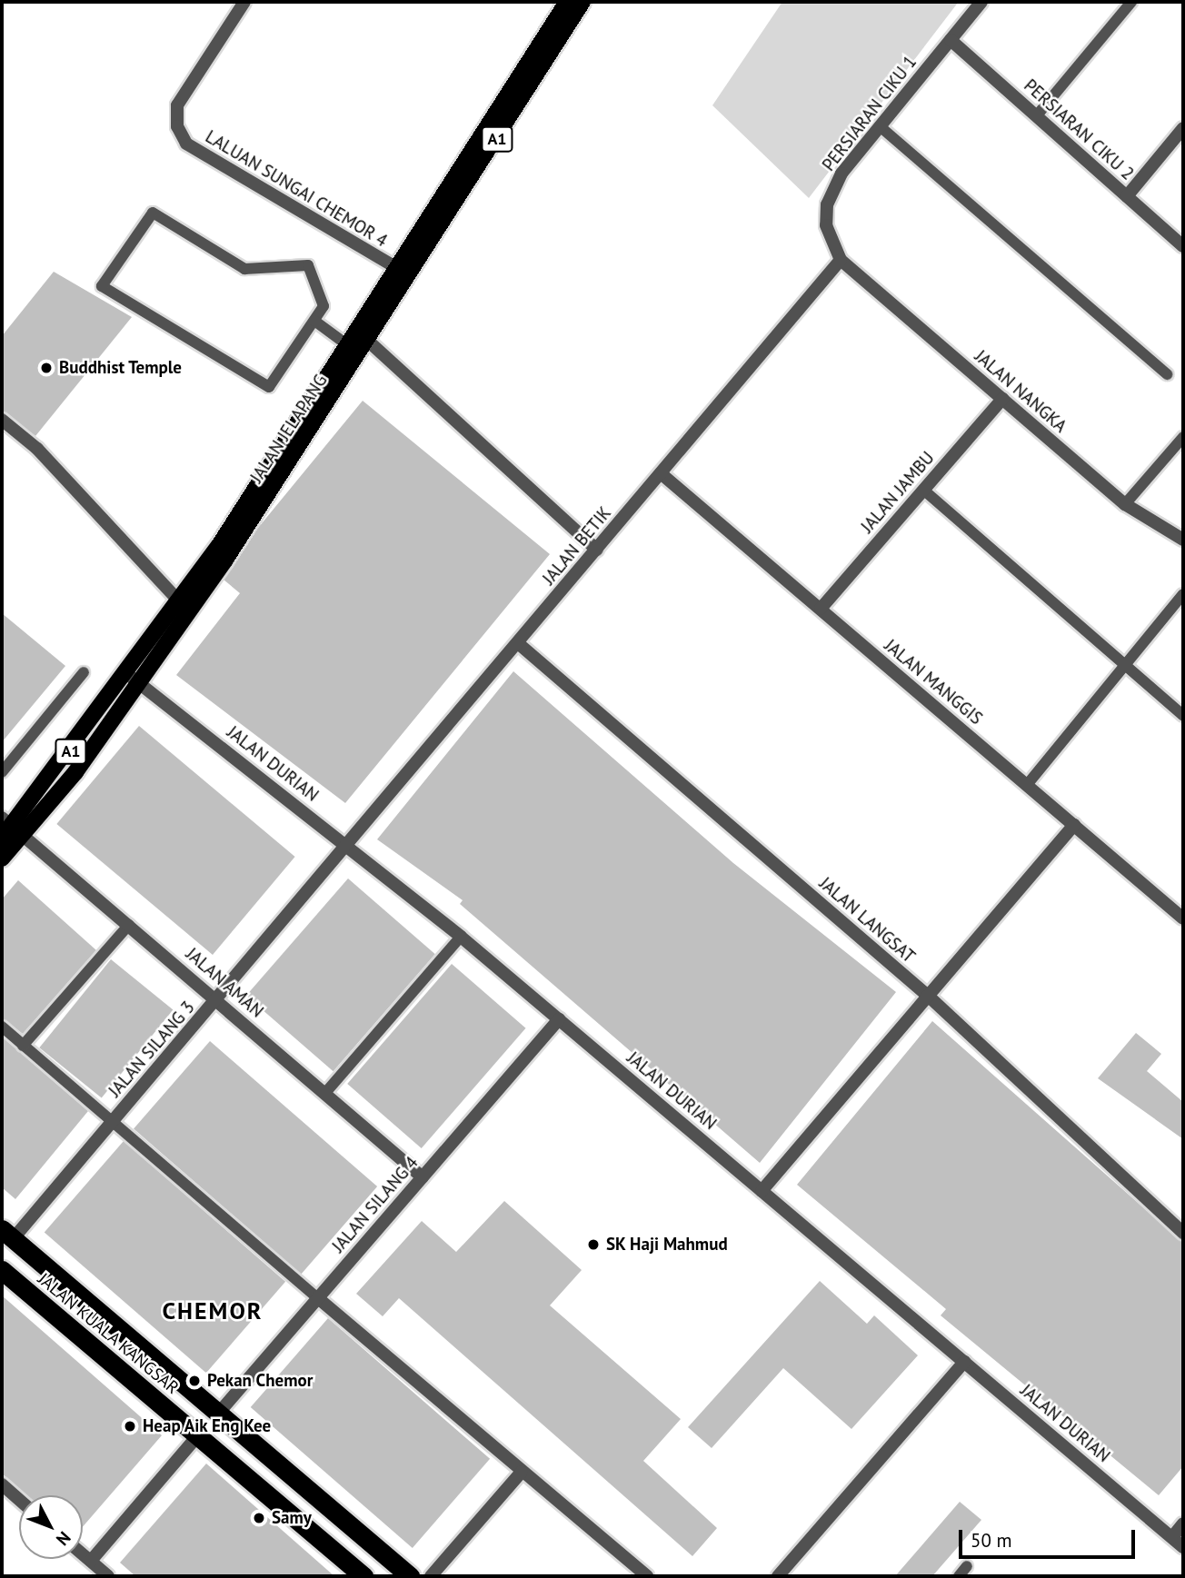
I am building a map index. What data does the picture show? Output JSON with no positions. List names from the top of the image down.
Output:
{
  "streets": {
    "highway": ["JALAN KUALA KANGSAR"],
    "main road": ["A1", "JALAN JELAPANG"],
    "street": [
      "PERSIARAN CIKU 1",
      "PERSIARAN CIKU 2",
      "LALUAN SUNGAI CHEMOR 4",
      "JALAN NANGKA",
      "JALAN JAMBU",
      "JALAN BETIK",
      "JALAN MANGGIS",
      "JALAN DURIAN",
      "JALAN LANGSAT",
      "JALAN AMAN",
      "JALAN SILANG 3",
      "JALAN SILANG 4"
    ]
  },
  "crossings": [
    ["PERSIARAN CIKU 1", "PERSIARAN CIKU 2"],
    ["PERSIARAN CIKU 1", "JALAN NANGKA"],
    ["PERSIARAN CIKU 1", "JALAN BETIK"],
    ["LALUAN SUNGAI CHEMOR 4", "JALAN JELAPANG"],
    ["JALAN NANGKA", "JALAN JAMBU"],
    ["JALAN NANGKA", "JALAN BETIK"],
    ["JALAN JELAPANG", "JALAN DURIAN"],
    ["JALAN JELAPANG", "JALAN AMAN"],
    ["JALAN JAMBU", "JALAN MANGGIS"],
    ["JALAN BETIK", "JALAN MANGGIS"],
    ["JALAN BETIK", "JALAN DURIAN"],
    ["JALAN BETIK", "JALAN LANGSAT"],
    ["JALAN BETIK", "JALAN SILANG 3"],
    ["JALAN DURIAN", "JALAN SILANG 3"],
    ["JALAN DURIAN", "JALAN SILANG 4"],
    ["JALAN AMAN", "JALAN SILANG 3"],
    ["JALAN AMAN", "JALAN SILANG 4"],
    ["JALAN SILANG 3", "JALAN KUALA KANGSAR"],
    ["JALAN SILANG 4", "JALAN KUALA KANGSAR"]
  ],
  "districts": ["CHEMOR"],
  "places": [
    "Buddhist Temple",
    "SK Haji Mahmud",
    "Pekan Chemor",
    "Heap Aik Eng Kee",
    "Samy"
  ],
  "scale_bar": "50 m",
  "north": "bottom right"
}
